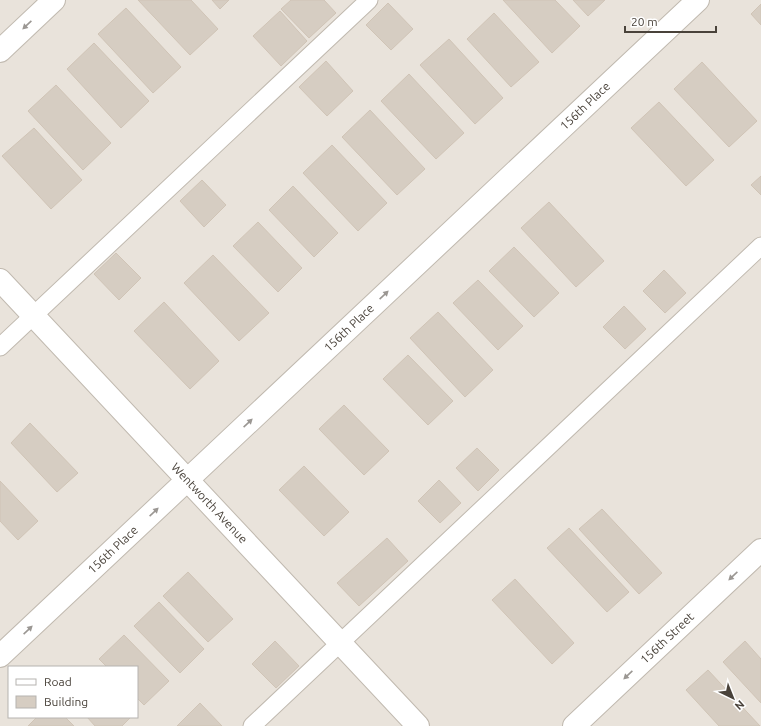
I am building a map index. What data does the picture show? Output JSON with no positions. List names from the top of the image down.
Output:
{
  "streets": {
    "street": ["156th Place", "Wentworth Avenue", "156th Street"]
  },
  "crossings": [
    ["156th Place", "Wentworth Avenue"]
  ],
  "one_way": ["156th Place", "156th Street"],
  "legend": ["Road", "Building"],
  "scale_bar": "20 m",
  "north": "bottom right"
}
